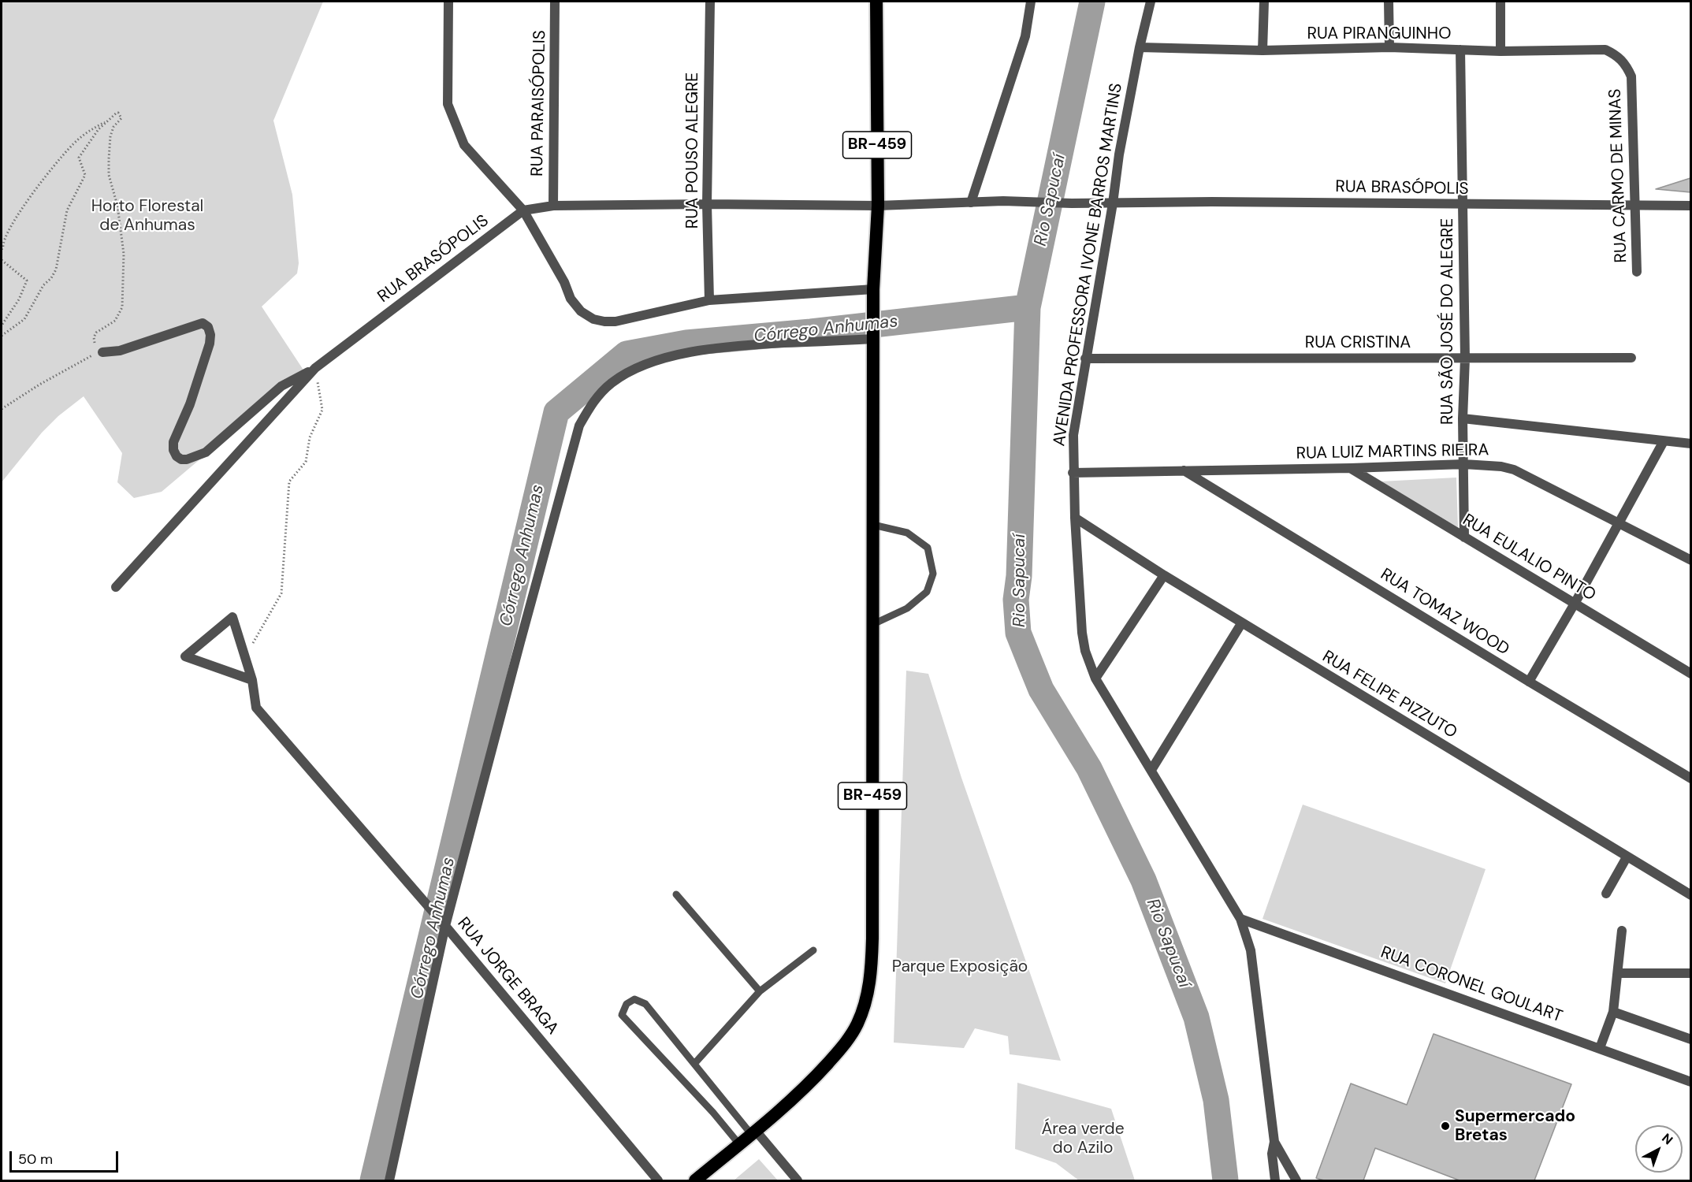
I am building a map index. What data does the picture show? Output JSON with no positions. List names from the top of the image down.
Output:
{
  "streets": {
    "highway": ["BR-459"],
    "street": [
      "RUA PIRANGUINHO",
      "RUA PARAISÓPOLIS",
      "RUA POUSO ALEGRE",
      "RUA CARMO DE MINAS",
      "RUA BRASÓPOLIS",
      "AVENIDA PROFESSORA IVONE BARROS MARTINS",
      "RUA SÃO JOSÉ DO ALEGRE",
      "RUA CRISTINA",
      "RUA LUIZ MARTINS RIEIRA",
      "RUA EULALIO PINTO",
      "RUA TOMAZ WOOD",
      "RUA FELIPE PIZZUTO",
      "RUA JORGE BRAGA",
      "RUA CORONEL GOULART"
    ]
  },
  "crossings": [
    ["RUA PIRANGUINHO", "RUA CARMO DE MINAS"],
    ["RUA PIRANGUINHO", "AVENIDA PROFESSORA IVONE BARROS MARTINS"],
    ["RUA PIRANGUINHO", "RUA SÃO JOSÉ DO ALEGRE"],
    ["RUA PARAISÓPOLIS", "RUA BRASÓPOLIS"],
    ["BR-459", "RUA BRASÓPOLIS"],
    ["RUA POUSO ALEGRE", "RUA BRASÓPOLIS"],
    ["RUA CARMO DE MINAS", "RUA BRASÓPOLIS"],
    ["RUA BRASÓPOLIS", "AVENIDA PROFESSORA IVONE BARROS MARTINS"],
    ["RUA BRASÓPOLIS", "RUA SÃO JOSÉ DO ALEGRE"],
    ["AVENIDA PROFESSORA IVONE BARROS MARTINS", "RUA CRISTINA"],
    ["AVENIDA PROFESSORA IVONE BARROS MARTINS", "RUA LUIZ MARTINS RIEIRA"],
    ["AVENIDA PROFESSORA IVONE BARROS MARTINS", "RUA FELIPE PIZZUTO"],
    ["AVENIDA PROFESSORA IVONE BARROS MARTINS", "RUA CORONEL GOULART"],
    ["RUA SÃO JOSÉ DO ALEGRE", "RUA CRISTINA"],
    ["RUA SÃO JOSÉ DO ALEGRE", "RUA LUIZ MARTINS RIEIRA"],
    ["RUA SÃO JOSÉ DO ALEGRE", "RUA EULALIO PINTO"],
    ["RUA LUIZ MARTINS RIEIRA", "RUA EULALIO PINTO"],
    ["RUA LUIZ MARTINS RIEIRA", "RUA TOMAZ WOOD"]
  ],
  "water": ["Rio Sapucaí", "Córrego Anhumas"],
  "parks": ["Horto Florestal de Anhumas", "Parque Exposição", "Área verde do Azilo"],
  "places": ["Supermercado Bretas"],
  "scale_bar": "50 m",
  "north": "top right"
}
